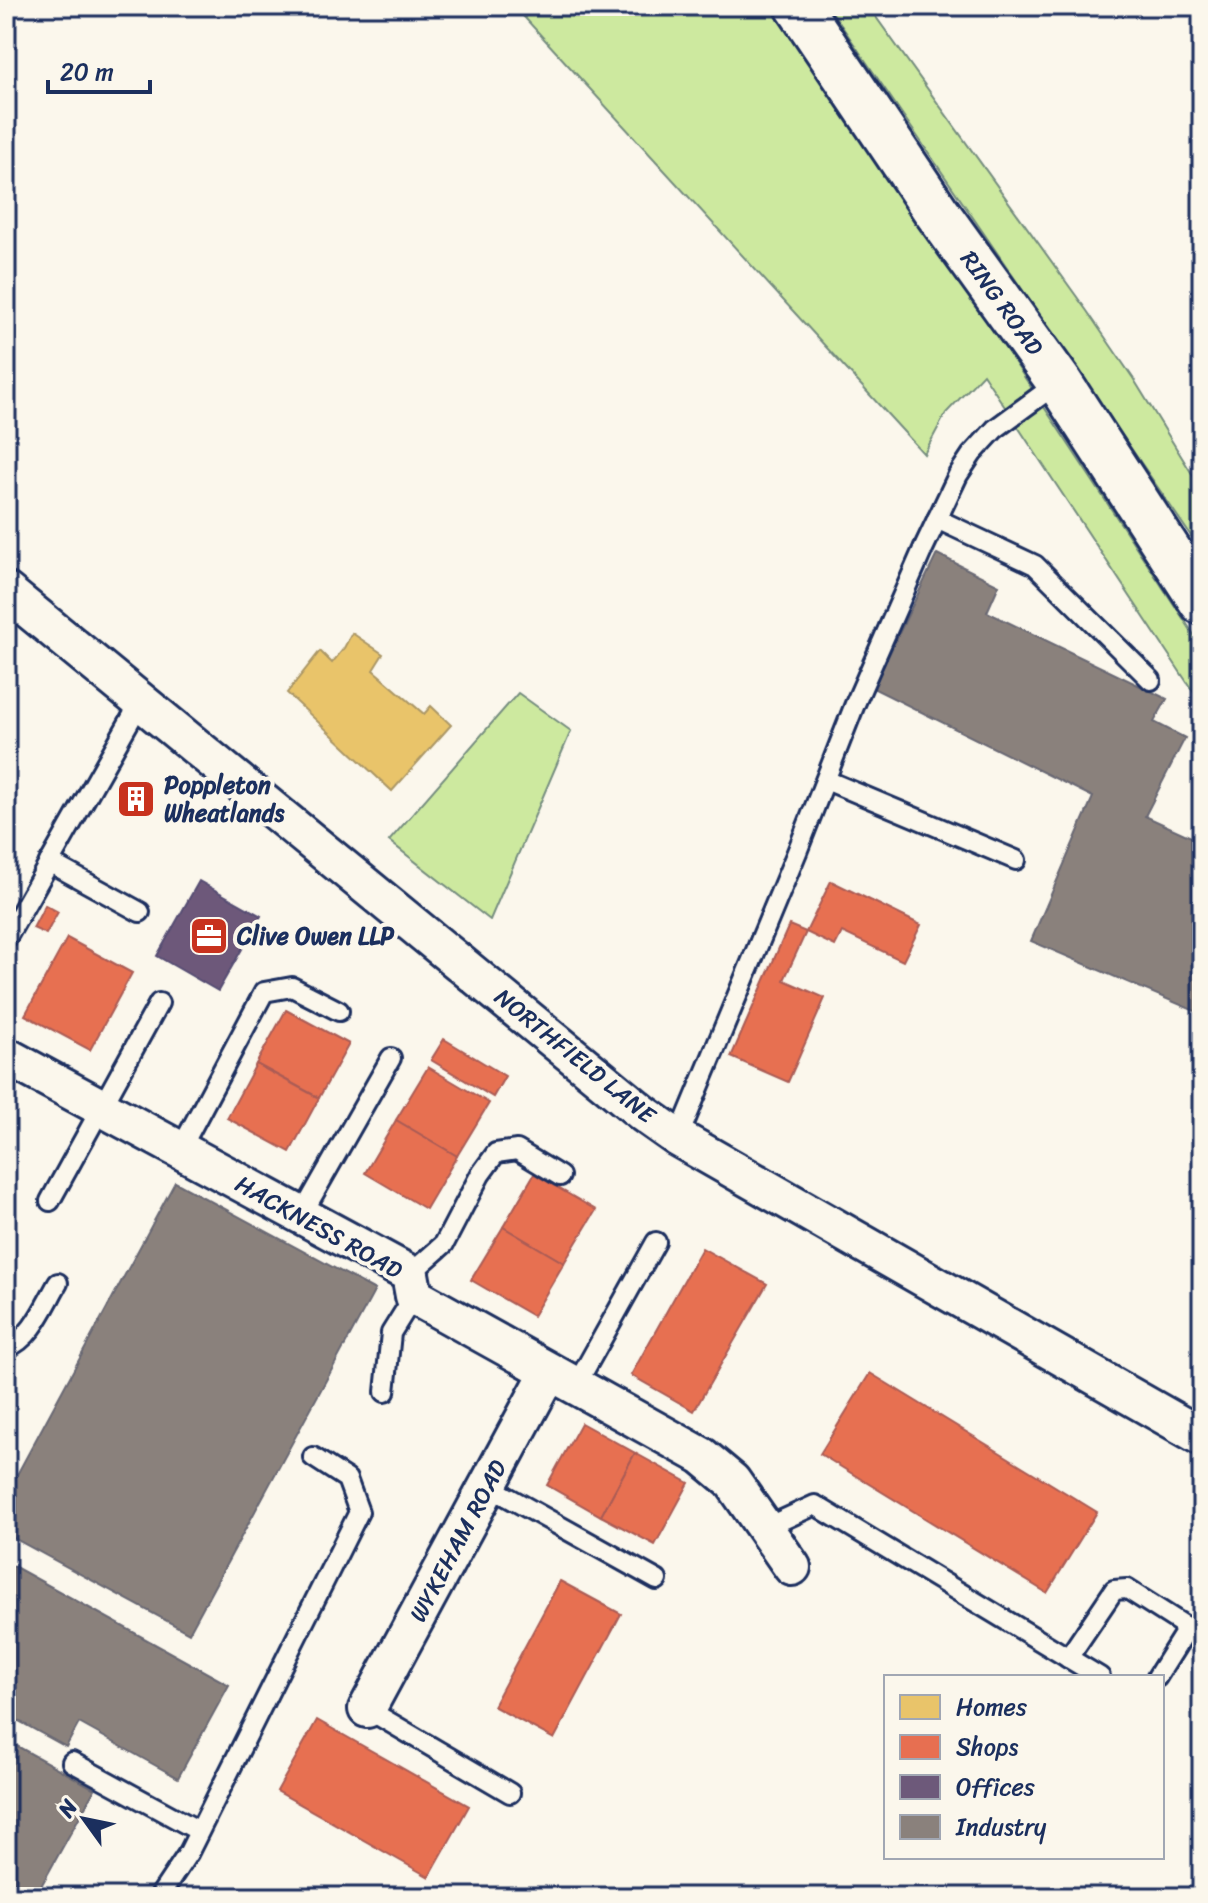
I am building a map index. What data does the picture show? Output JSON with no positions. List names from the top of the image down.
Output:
{
  "streets": {
    "highway": ["RING ROAD"],
    "street": ["NORTHFIELD LANE", "HACKNESS ROAD", "WYKEHAM ROAD"]
  },
  "crossings": [
    ["HACKNESS ROAD", "WYKEHAM ROAD"]
  ],
  "places": {
    "building": ["Poppleton Wheatlands"],
    "office": ["Clive Owen LLP"]
  },
  "legend": [
    "Homes",
    "Shops",
    "Offices",
    "Industry"
  ],
  "scale_bar": "20 m",
  "north": "top left"
}
